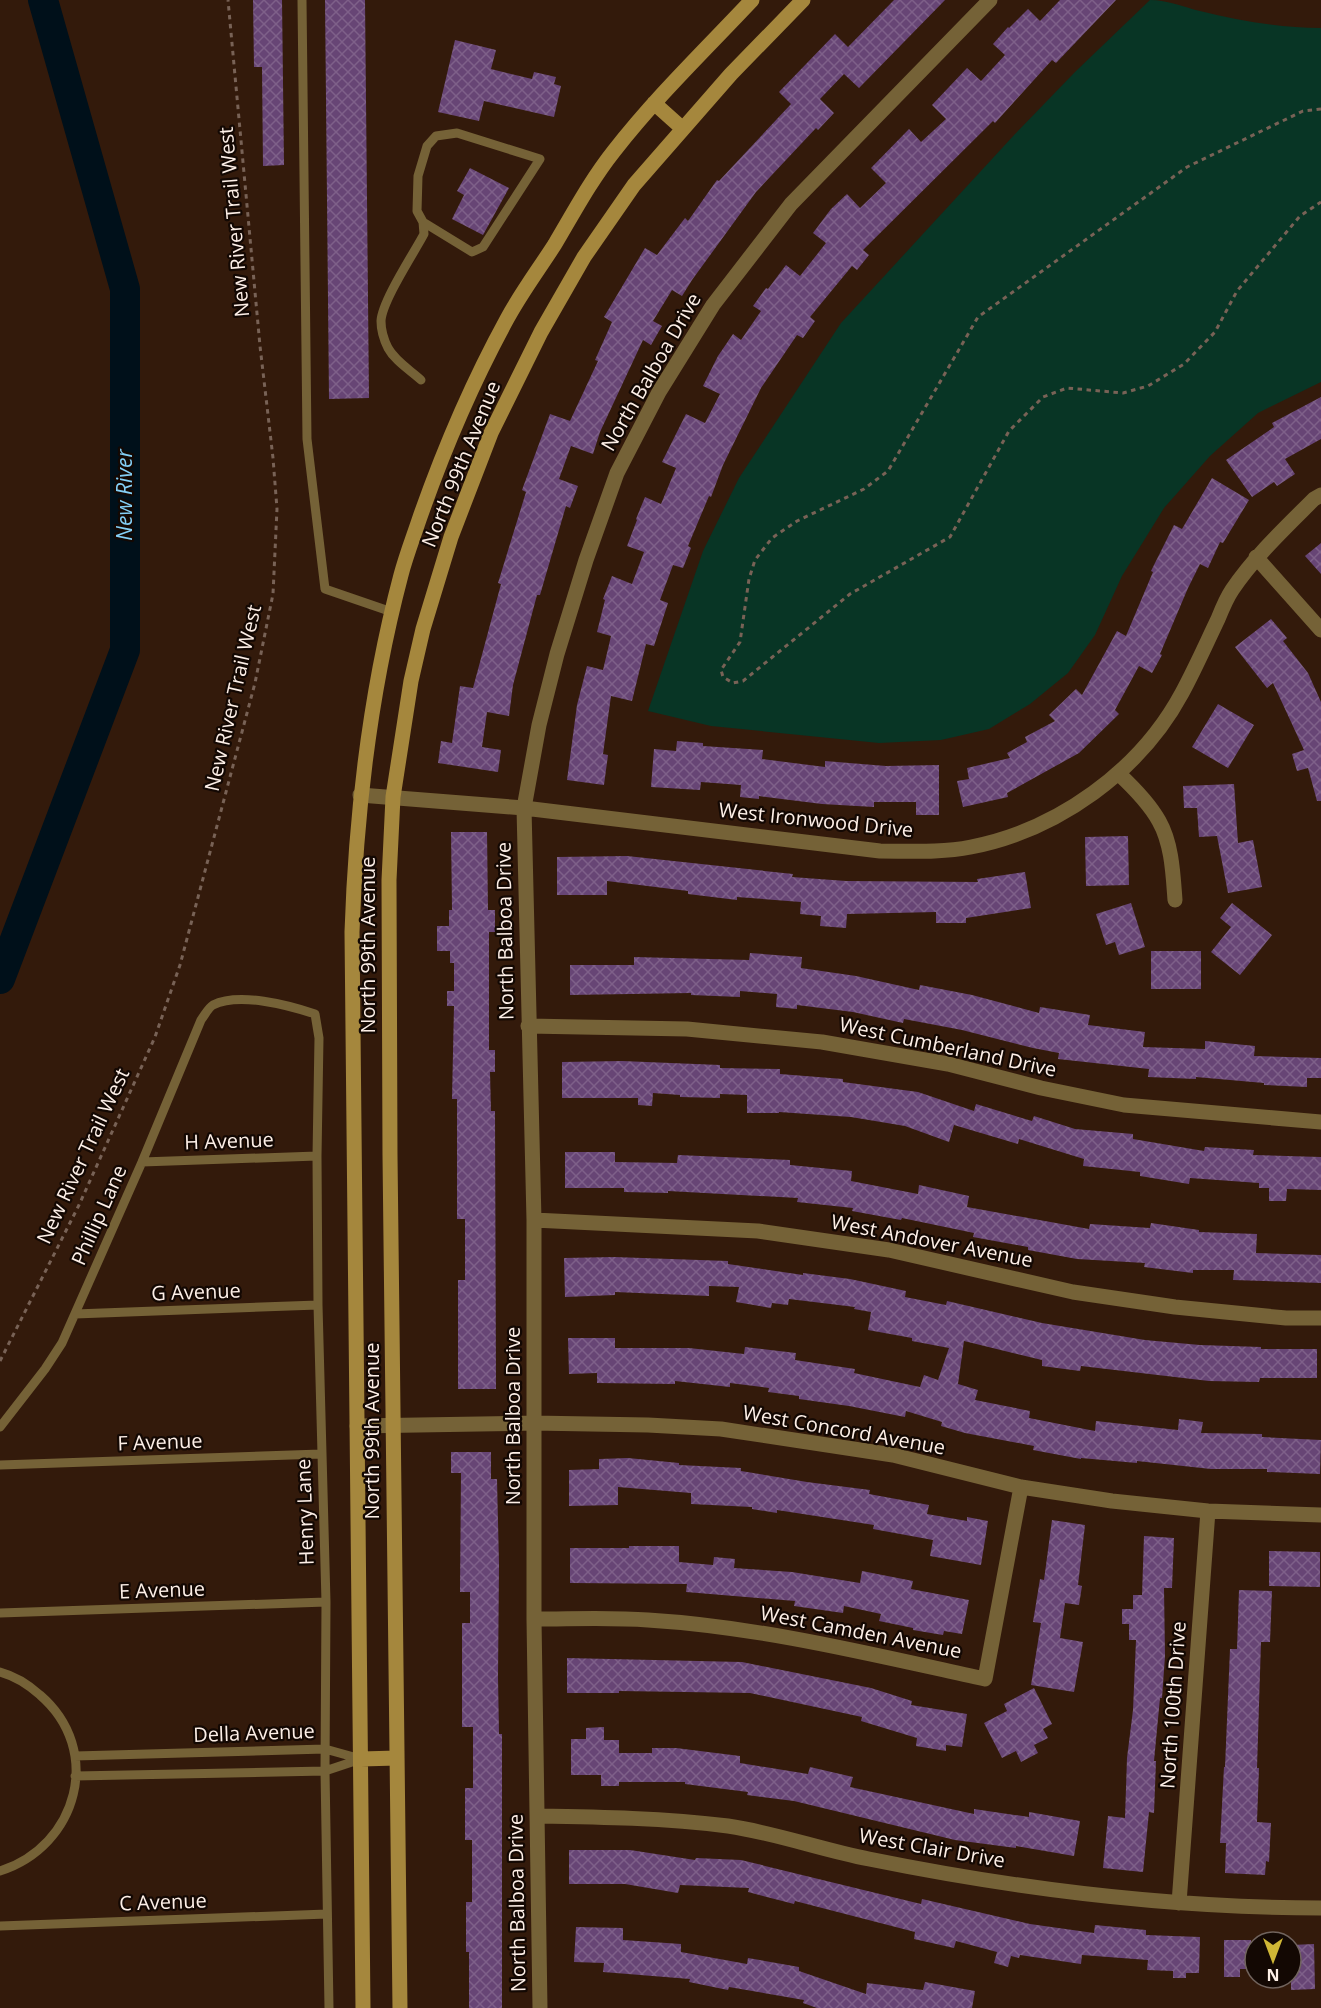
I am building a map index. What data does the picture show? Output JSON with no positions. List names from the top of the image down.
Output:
{
  "streets": {
    "main road": ["North 99th Avenue"],
    "street": [
      "North Balboa Drive",
      "West Ironwood Drive",
      "West Cumberland Drive",
      "West Andover Avenue",
      "West Concord Avenue",
      "West Camden Avenue",
      "North 100th Drive",
      "West Clair Drive"
    ],
    "lane": [
      "H Avenue",
      "Phillip Lane",
      "G Avenue",
      "F Avenue",
      "Henry Lane",
      "E Avenue",
      "Della Avenue",
      "C Avenue"
    ],
    "path": ["New River Trail West"]
  },
  "crossings": [
    ["North Balboa Drive", "West Ironwood Drive"],
    ["North Balboa Drive", "West Cumberland Drive"],
    ["North Balboa Drive", "West Andover Avenue"],
    ["North Balboa Drive", "West Concord Avenue"],
    ["North Balboa Drive", "West Camden Avenue"],
    ["North Balboa Drive", "West Clair Drive"],
    ["North 99th Avenue", "West Ironwood Drive"],
    ["North 99th Avenue", "West Concord Avenue"],
    ["North 99th Avenue", "Della Avenue"],
    ["H Avenue", "Phillip Lane"],
    ["H Avenue", "Henry Lane"],
    ["Phillip Lane", "G Avenue"],
    ["Phillip Lane", "Henry Lane"],
    ["G Avenue", "Henry Lane"],
    ["West Concord Avenue", "West Camden Avenue"],
    ["West Concord Avenue", "North 100th Drive"],
    ["F Avenue", "Henry Lane"],
    ["Henry Lane", "E Avenue"],
    ["Henry Lane", "Della Avenue"],
    ["Henry Lane", "C Avenue"],
    ["North 100th Drive", "West Clair Drive"]
  ],
  "water": ["New River"],
  "north": "bottom"
}
